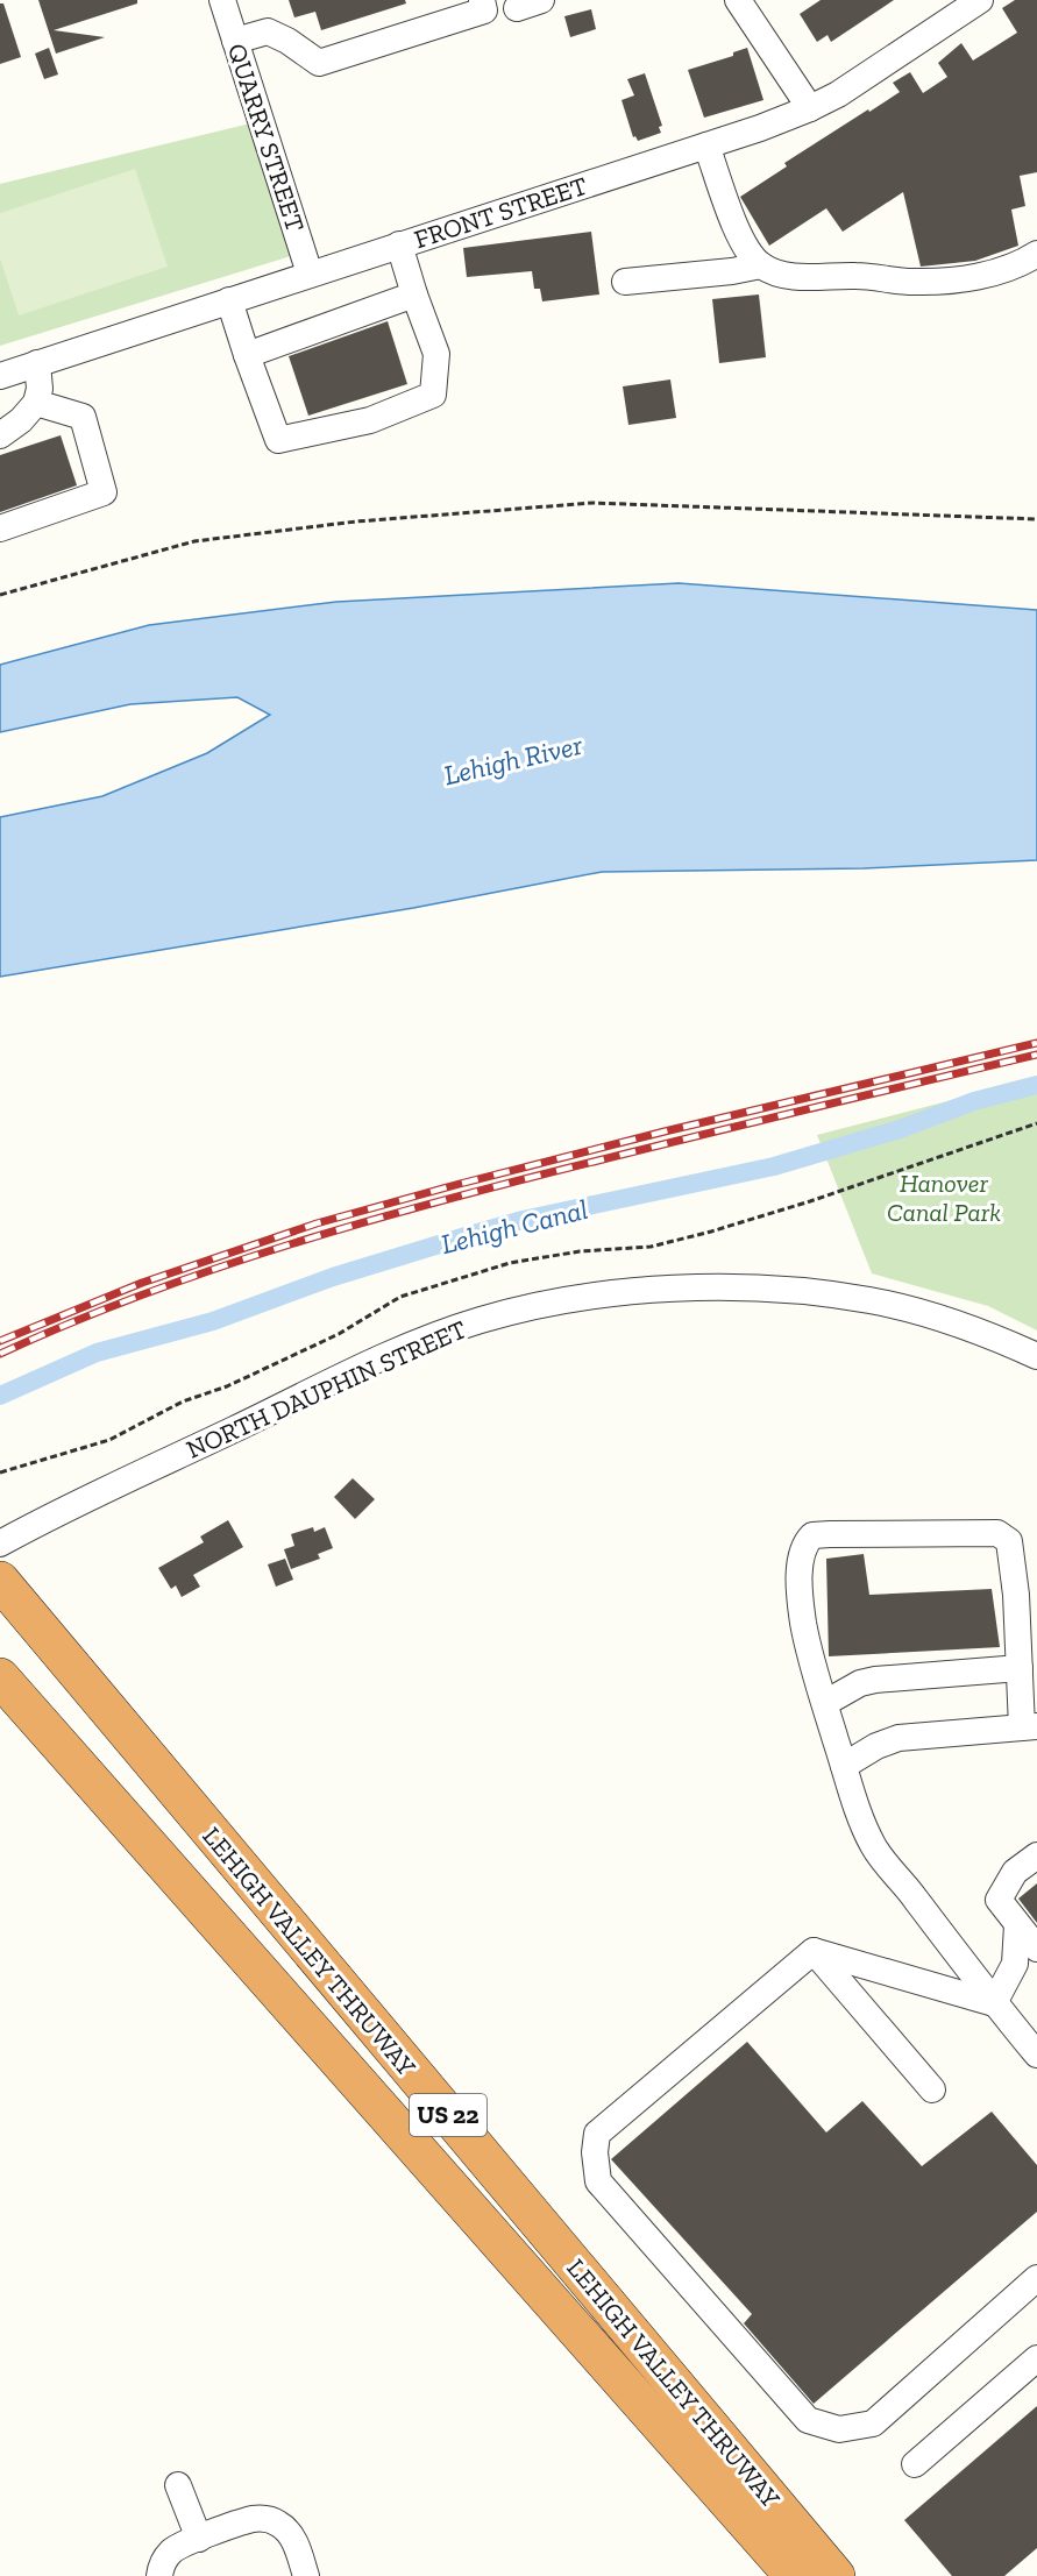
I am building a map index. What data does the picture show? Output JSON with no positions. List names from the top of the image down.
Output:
{
  "streets": {
    "highway": ["LEHIGH VALLEY THRUWAY", "US 22"],
    "street": ["QUARRY STREET", "FRONT STREET", "NORTH DAUPHIN STREET"]
  },
  "crossings": [
    ["QUARRY STREET", "FRONT STREET"]
  ],
  "water": ["Lehigh River", "Lehigh Canal"],
  "parks": ["Hanover Canal Park"]
}
